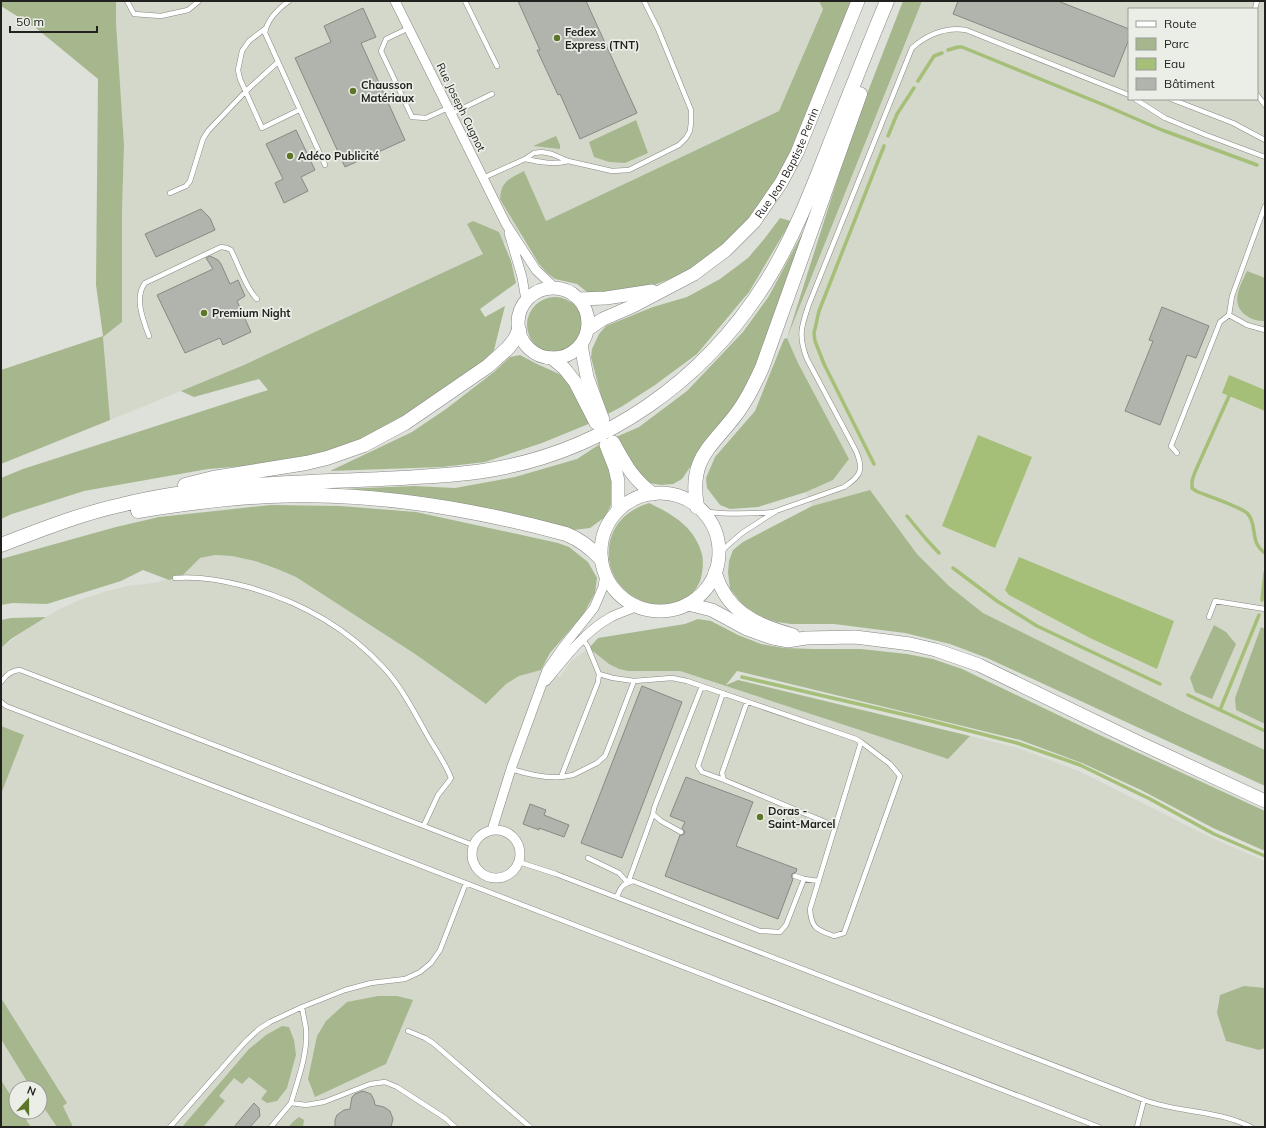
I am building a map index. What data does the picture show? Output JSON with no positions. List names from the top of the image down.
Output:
{
  "streets": {
    "main road": ["Rue Jean Baptiste Perrin"],
    "street": ["Rue Joseph Cugnot"]
  },
  "crossings": [
    ["Rue Joseph Cugnot", "Rue Jean Baptiste Perrin"]
  ],
  "places": [
    "Fedex Express (TNT)",
    "Chausson Matériaux",
    "Adéco Publicité",
    "Premium Night",
    "Doras - Saint-Marcel"
  ],
  "legend": [
    "Route",
    "Parc",
    "Eau",
    "Bâtiment"
  ],
  "scale_bar": "50 m",
  "north": "top"
}
